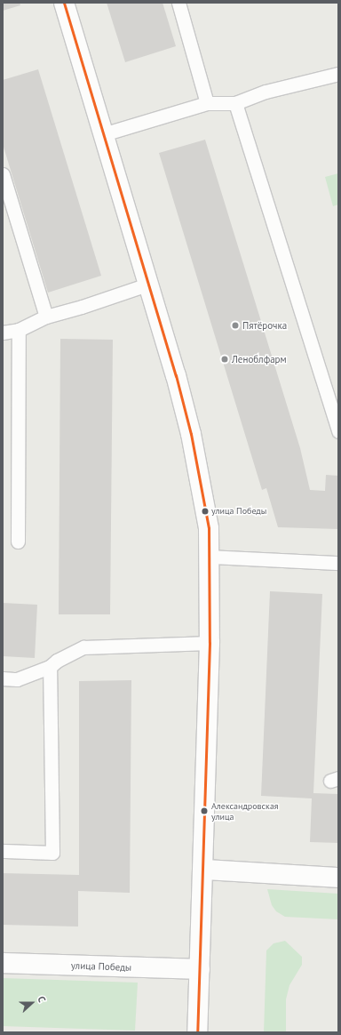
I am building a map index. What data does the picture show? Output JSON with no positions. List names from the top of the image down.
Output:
{
  "streets": {
    "main road": ["улица Победы"]
  },
  "places": [
    "Пятёрочка",
    "Леноблфарм",
    "улица Победы",
    "Александровская улица"
  ],
  "north": "right"
}
